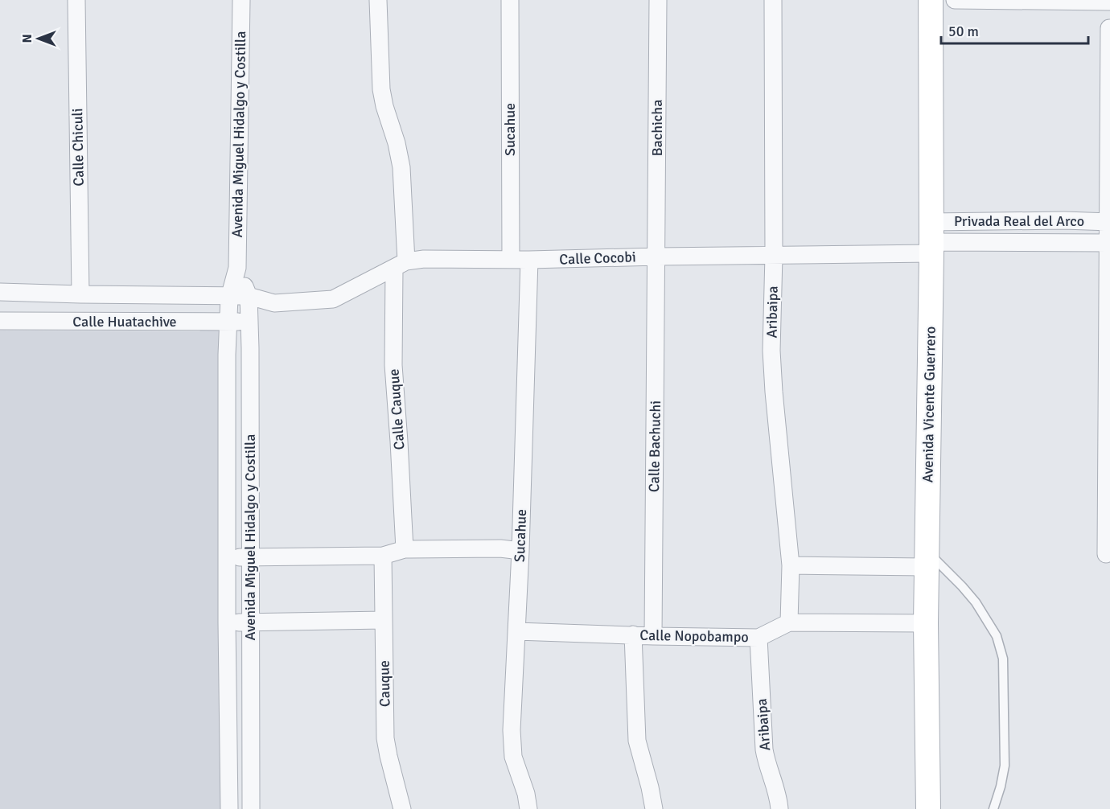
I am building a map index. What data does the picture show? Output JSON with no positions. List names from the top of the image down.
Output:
{
  "streets": {
    "main road": ["Avenida Vicente Guerrero"],
    "street": [
      "Bachicha",
      "Sucahue",
      "Avenida Miguel Hidalgo y Costilla",
      "Calle Chiculi",
      "Privada Real del Arco",
      "Calle Cocobi",
      "Aribaipa",
      "Calle Huatachive",
      "Calle Cauque",
      "Calle Bachuchi",
      "Calle Nopobampo",
      "Cauque"
    ]
  },
  "crossings": [
    ["Bachicha", "Calle Cocobi"],
    ["Bachicha", "Calle Bachuchi"],
    ["Sucahue", "Calle Cocobi"],
    ["Sucahue", "Calle Nopobampo"],
    ["Avenida Miguel Hidalgo y Costilla", "Calle Cocobi"],
    ["Avenida Miguel Hidalgo y Costilla", "Calle Huatachive"],
    ["Calle Chiculi", "Calle Huatachive"],
    ["Privada Real del Arco", "Calle Cocobi"],
    ["Privada Real del Arco", "Avenida Vicente Guerrero"],
    ["Calle Cocobi", "Aribaipa"],
    ["Calle Cocobi", "Calle Huatachive"],
    ["Calle Cocobi", "Avenida Vicente Guerrero"],
    ["Calle Cocobi", "Calle Cauque"],
    ["Calle Cocobi", "Calle Bachuchi"],
    ["Aribaipa", "Calle Nopobampo"],
    ["Avenida Vicente Guerrero", "Calle Nopobampo"],
    ["Calle Bachuchi", "Calle Nopobampo"]
  ],
  "scale_bar": "50 m",
  "north": "left"
}
